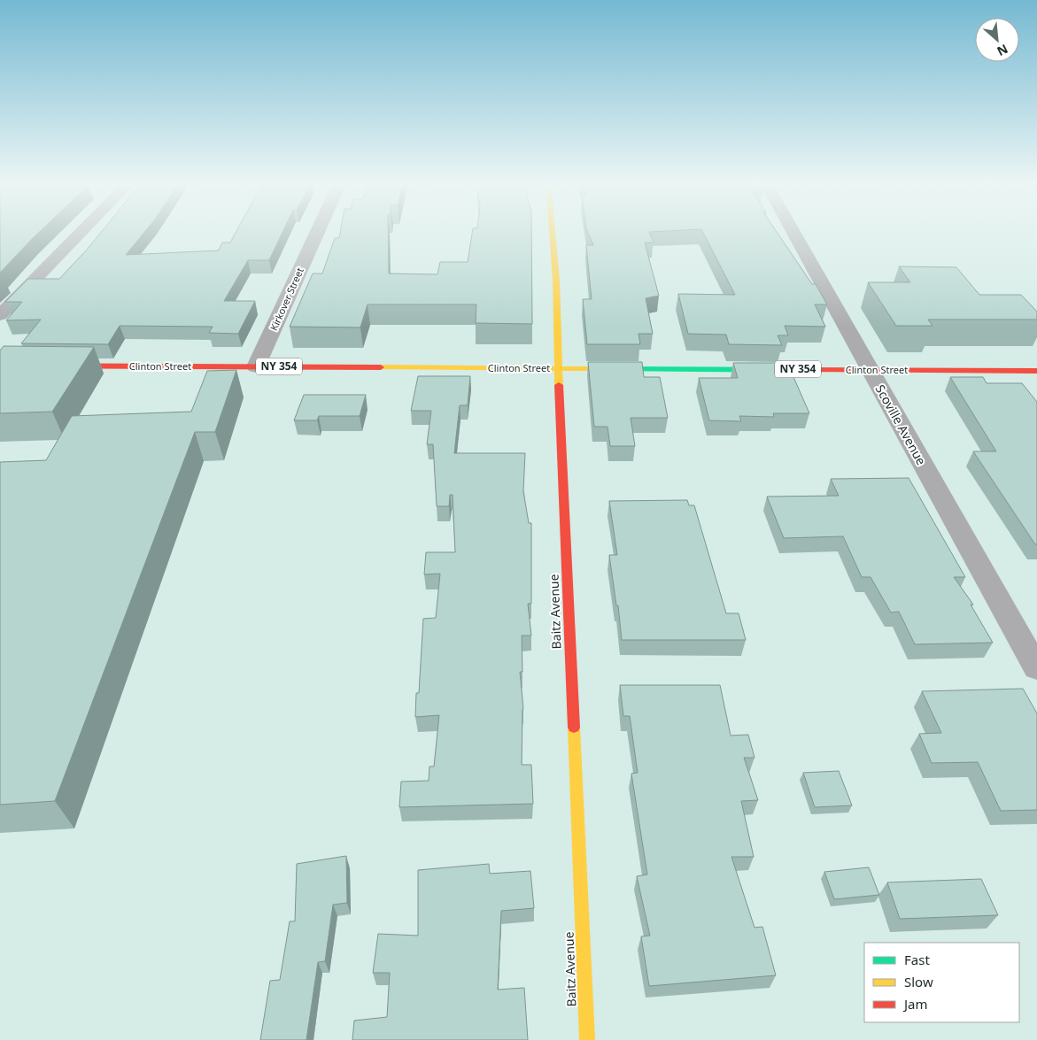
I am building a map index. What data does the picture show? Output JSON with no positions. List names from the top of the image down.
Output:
{
  "streets": {
    "street": [
      "Kirkover Street",
      "Clinton Street",
      "NY 354",
      "Scoville Avenue",
      "Baitz Avenue"
    ]
  },
  "crossings": [
    ["Kirkover Street", "Clinton Street"],
    ["Clinton Street", "Scoville Avenue"],
    ["Clinton Street", "Baitz Avenue"]
  ],
  "legend": ["Fast", "Slow", "Jam"],
  "north": "bottom right"
}
